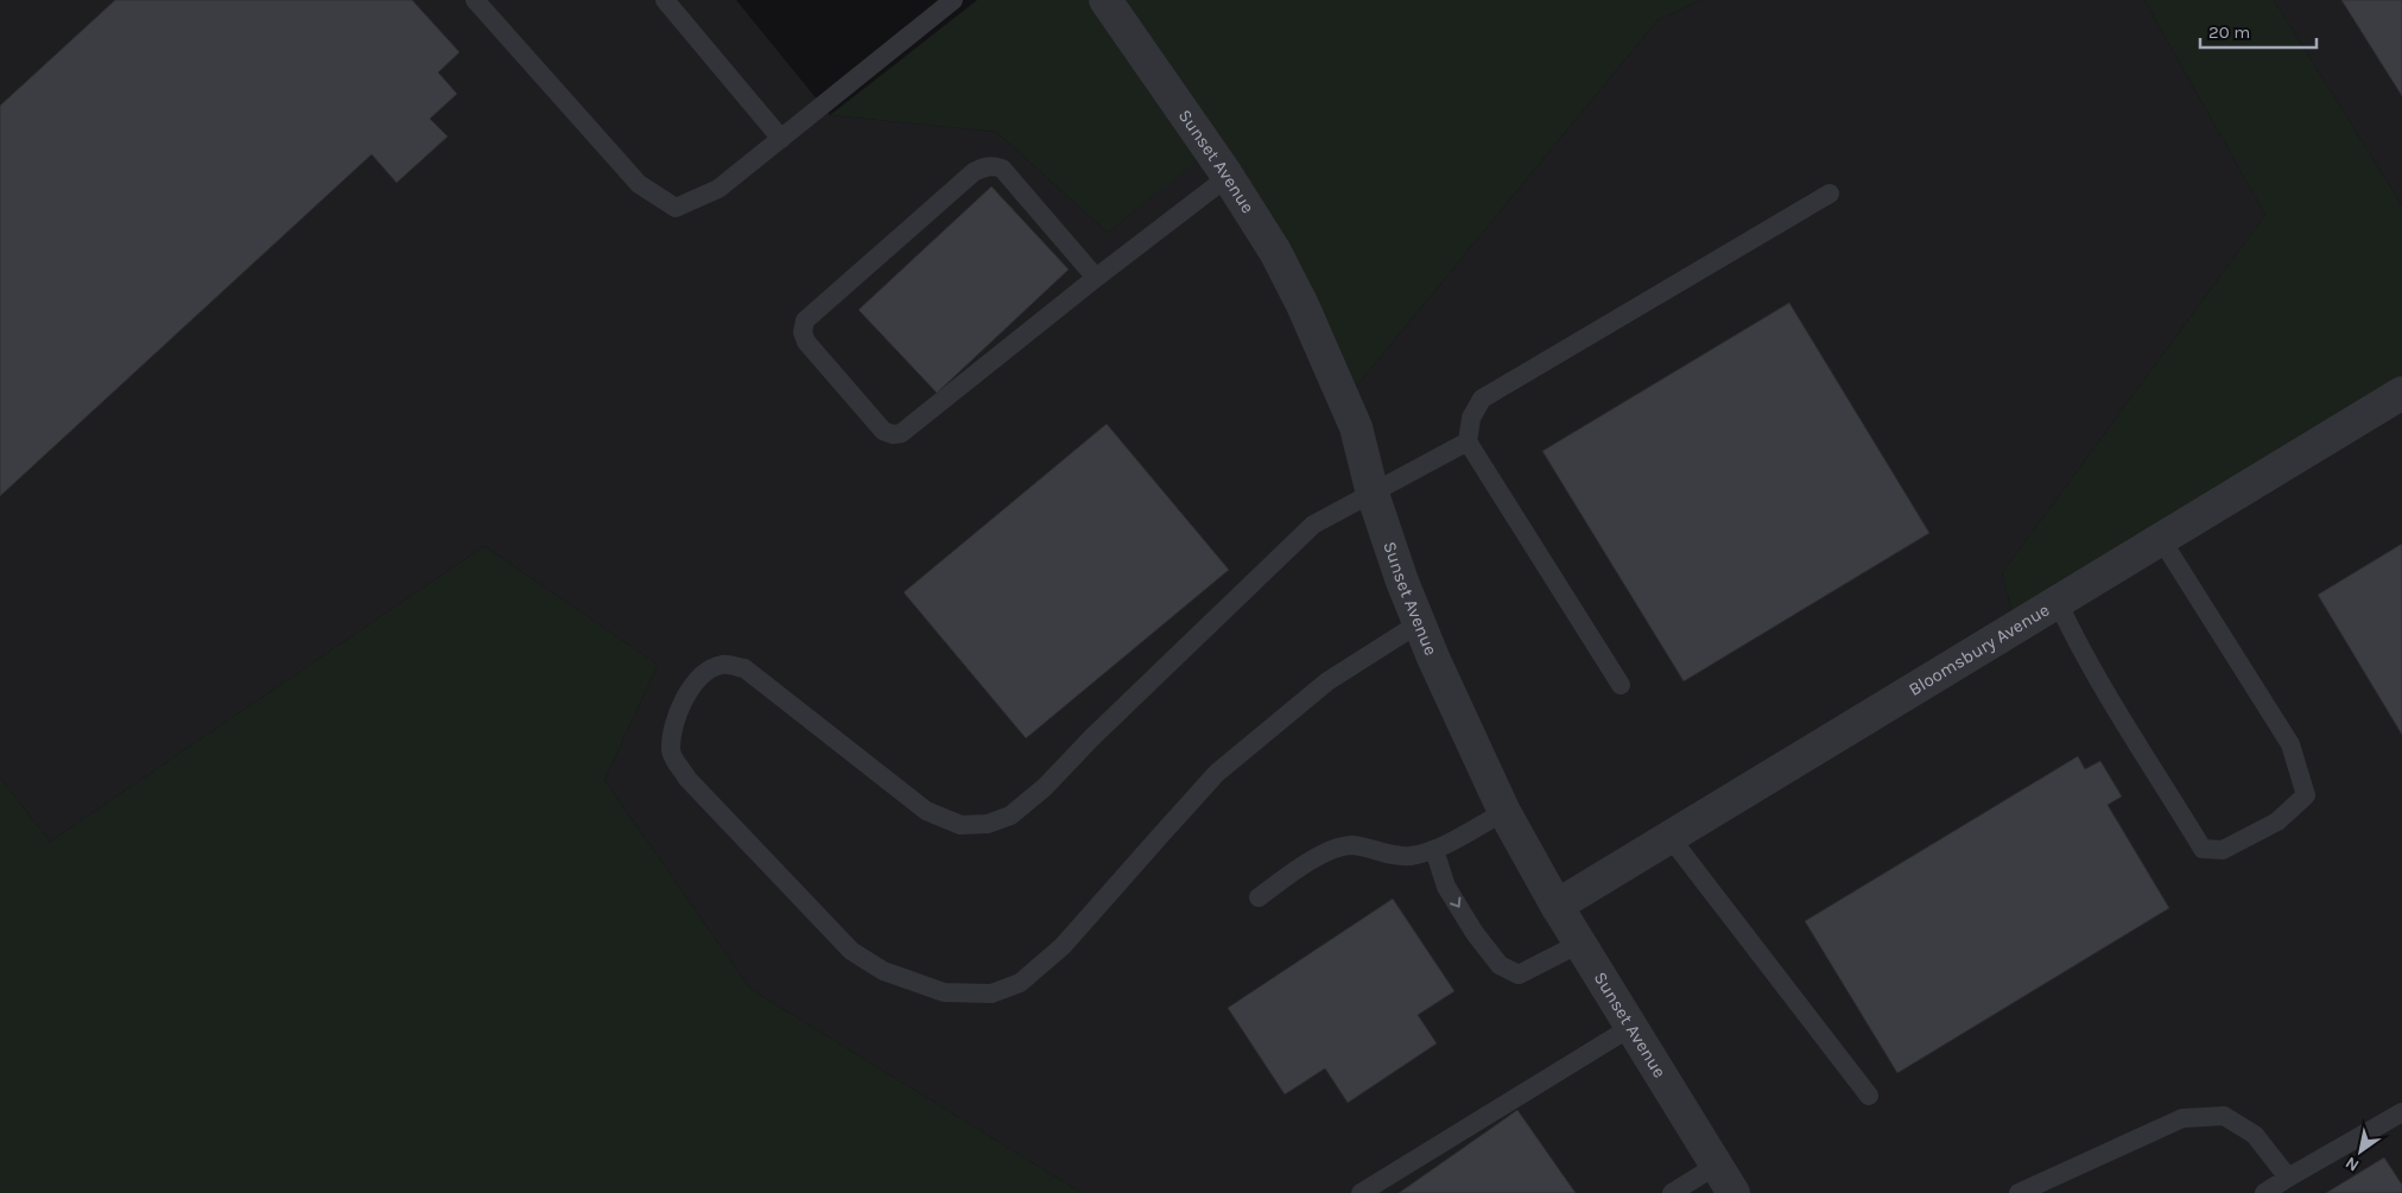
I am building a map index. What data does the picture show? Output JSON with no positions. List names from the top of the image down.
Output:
{
  "streets": {
    "street": ["Sunset Avenue", "Bloomsbury Avenue"]
  },
  "crossings": [
    ["Sunset Avenue", "Bloomsbury Avenue"]
  ],
  "scale_bar": "20 m",
  "north": "bottom left"
}
